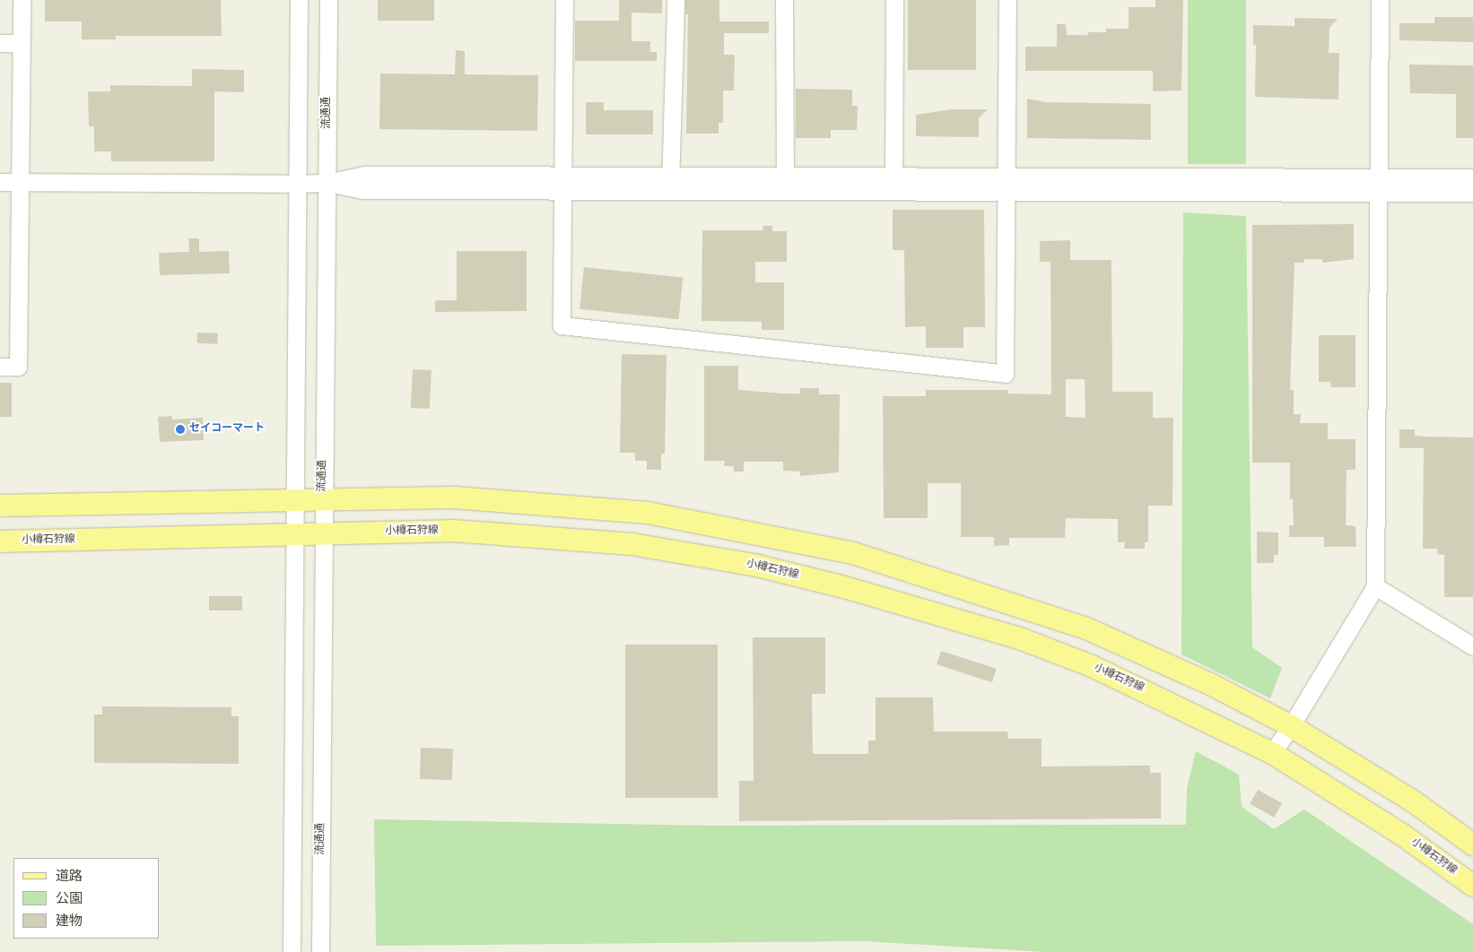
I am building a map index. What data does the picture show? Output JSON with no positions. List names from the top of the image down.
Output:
{
  "streets": {
    "main road": ["小樽石狩線"],
    "street": ["流通通"]
  },
  "crossings": [
    ["流通通", "小樽石狩線"]
  ],
  "places": ["セイコーマート"],
  "legend": ["道路", "公園", "建物"]
}
